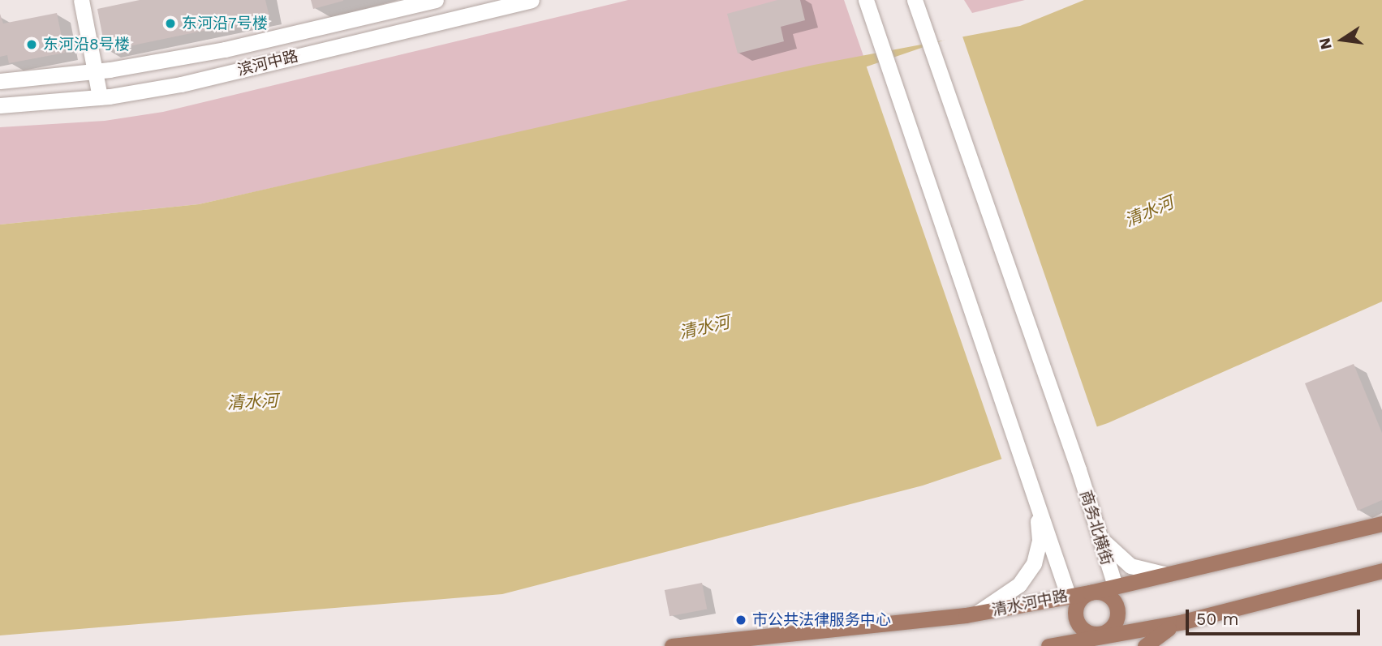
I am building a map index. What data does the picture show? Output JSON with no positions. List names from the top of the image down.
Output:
{
  "streets": {
    "main road": ["滨河中路", "商务北横街", "清水河中路"]
  },
  "crossings": [
    ["商务北横街", "清水河中路"]
  ],
  "water": ["清水河"],
  "places": ["东河沿7号楼", "东河沿8号楼", "市公共法律服务中心"],
  "scale_bar": "50 m",
  "north": "left"
}
